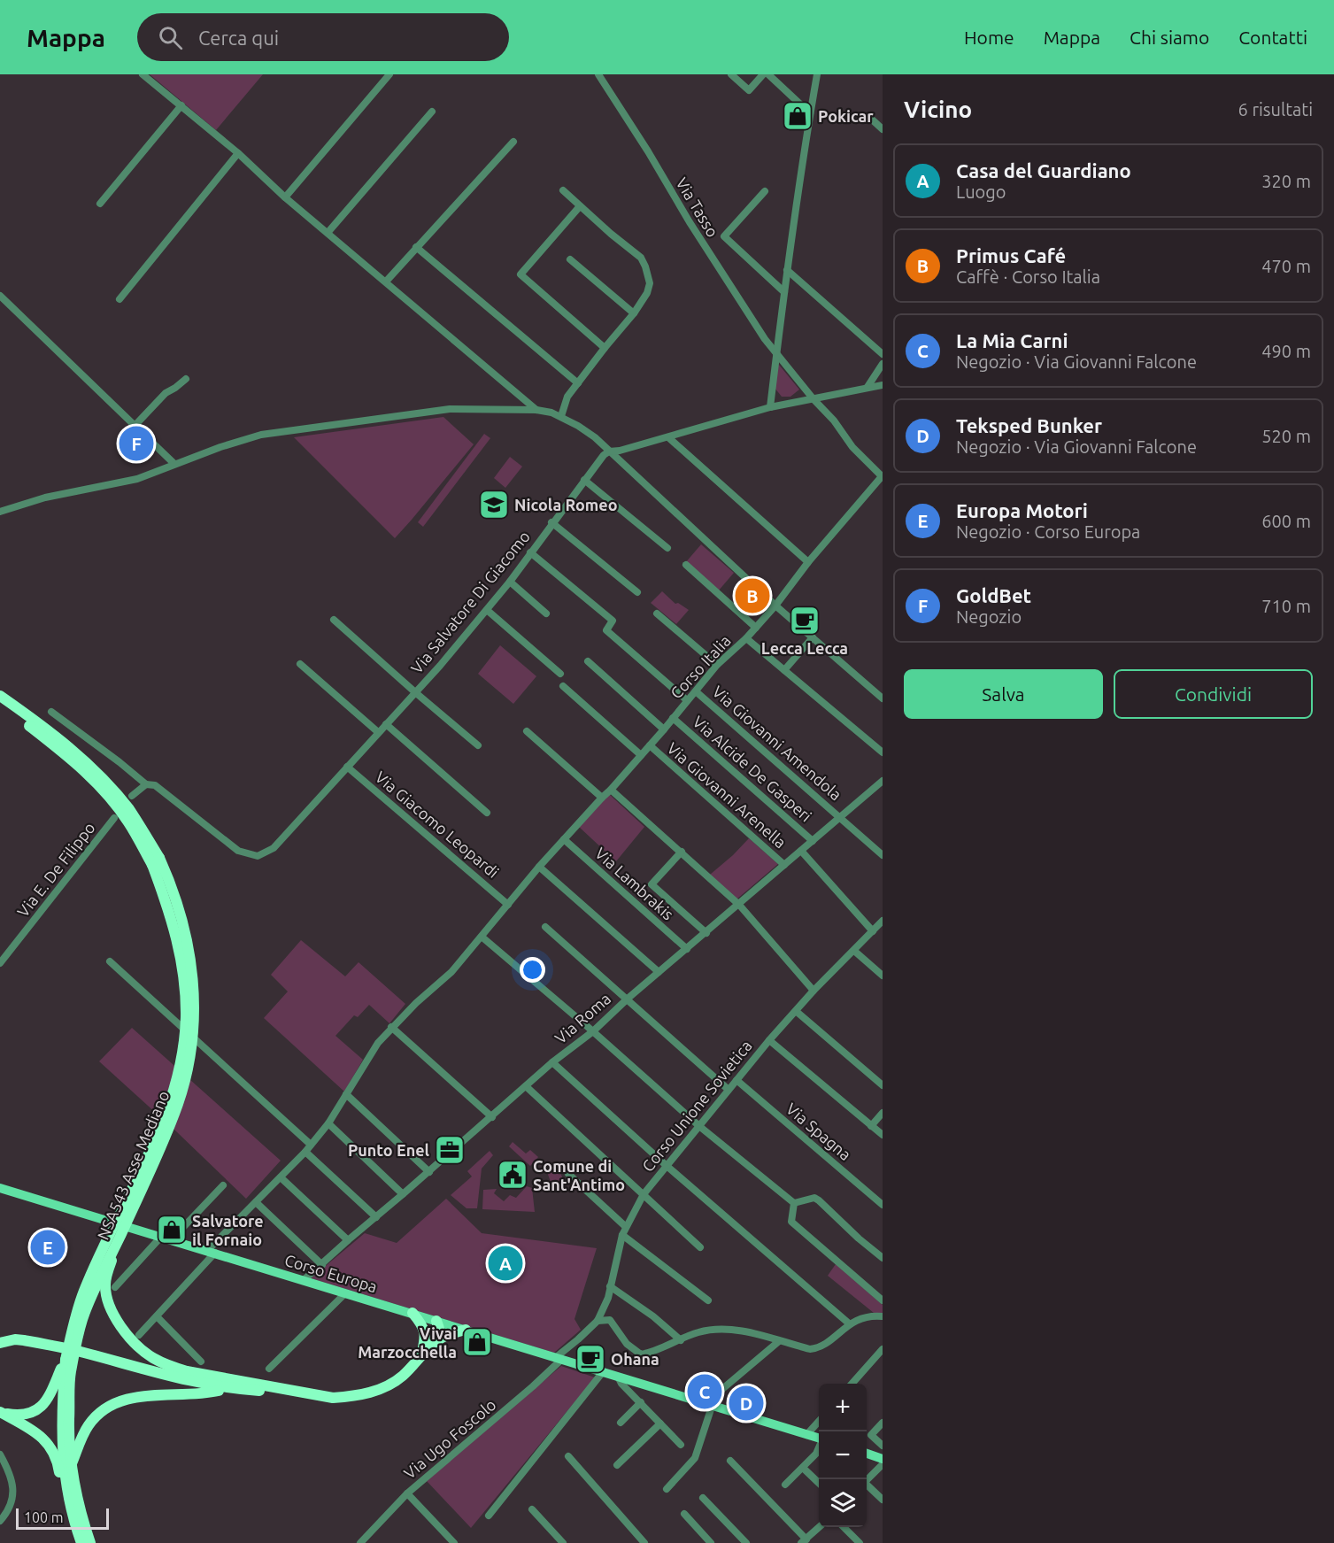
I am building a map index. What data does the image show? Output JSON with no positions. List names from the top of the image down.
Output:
{
  "streets": {
    "highway": ["NSA543 Asse Mediano"],
    "main road": ["Corso Europa"],
    "street": [
      "Via Tasso",
      "Via Salvatore Di Giacomo",
      "Corso Italia",
      "Via Giovanni Amendola",
      "Via Alcide De Gasperi",
      "Via Giovanni Arenella",
      "Via Giacomo Leopardi",
      "Via E. De Filippo",
      "Via Lambrakis",
      "Via Roma",
      "Corso Unione Sovietica",
      "Via Spagna",
      "Via Ugo Foscolo"
    ]
  },
  "crossings": [
    ["Via Tasso", "Corso Italia"],
    ["Via Salvatore Di Giacomo", "Via Giacomo Leopardi"],
    ["Corso Italia", "Via Giovanni Amendola"],
    ["Corso Italia", "Via Alcide De Gasperi"],
    ["Corso Italia", "Via Giovanni Arenella"],
    ["Corso Italia", "Via Giacomo Leopardi"],
    ["Corso Italia", "Via Lambrakis"],
    ["Corso Italia", "Corso Europa"],
    ["Via Giovanni Amendola", "Via Roma"],
    ["Via Alcide De Gasperi", "Via Roma"],
    ["Via Giovanni Arenella", "Via Roma"],
    ["Via Lambrakis", "Via Roma"],
    ["Via Roma", "Corso Europa"],
    ["Corso Unione Sovietica", "Via Spagna"],
    ["Corso Unione Sovietica", "Corso Europa"],
    ["Corso Unione Sovietica", "Via Ugo Foscolo"],
    ["Corso Europa", "Via Ugo Foscolo"]
  ],
  "places": {
    "shop": ["Pokicar", "Salvatore il Fornaio", "Vivai Marzocchella"],
    "school or university": ["Nicola Romeo"],
    "cafe": ["Lecca Lecca", "Ohana"],
    "office": ["Punto Enel"],
    "public building": ["Comune di Sant'Antimo"]
  },
  "scale_bar": "100 m",
  "page": {
    "header": "Mappa",
    "search": "Cerca qui",
    "nav": [
      "Home",
      "Mappa",
      "Chi siamo",
      "Contatti"
    ],
    "heading": ["Vicino", "6 risultati"],
    "list": [
      {
        "mark": "A",
        "name": "Casa del Guardiano",
        "note": "Luogo",
        "value": "320 m"
      },
      {
        "mark": "B",
        "name": "Primus Café",
        "note": "Caffè · Corso Italia",
        "value": "470 m"
      },
      {
        "mark": "C",
        "name": "La Mia Carni",
        "note": "Negozio · Via Giovanni Falcone",
        "value": "490 m"
      },
      {
        "mark": "D",
        "name": "Teksped Bunker",
        "note": "Negozio · Via Giovanni Falcone",
        "value": "520 m"
      },
      {
        "mark": "E",
        "name": "Europa Motori",
        "note": "Negozio · Corso Europa",
        "value": "600 m"
      },
      {
        "mark": "F",
        "name": "GoldBet",
        "note": "Negozio",
        "value": "710 m"
      }
    ],
    "pins": [
      "F",
      "B",
      "E",
      "A",
      "C",
      "D"
    ],
    "buttons": ["Salva", "Condividi"],
    "map_buttons": ["+", "−"],
    "scale": "100 m"
  }
}
